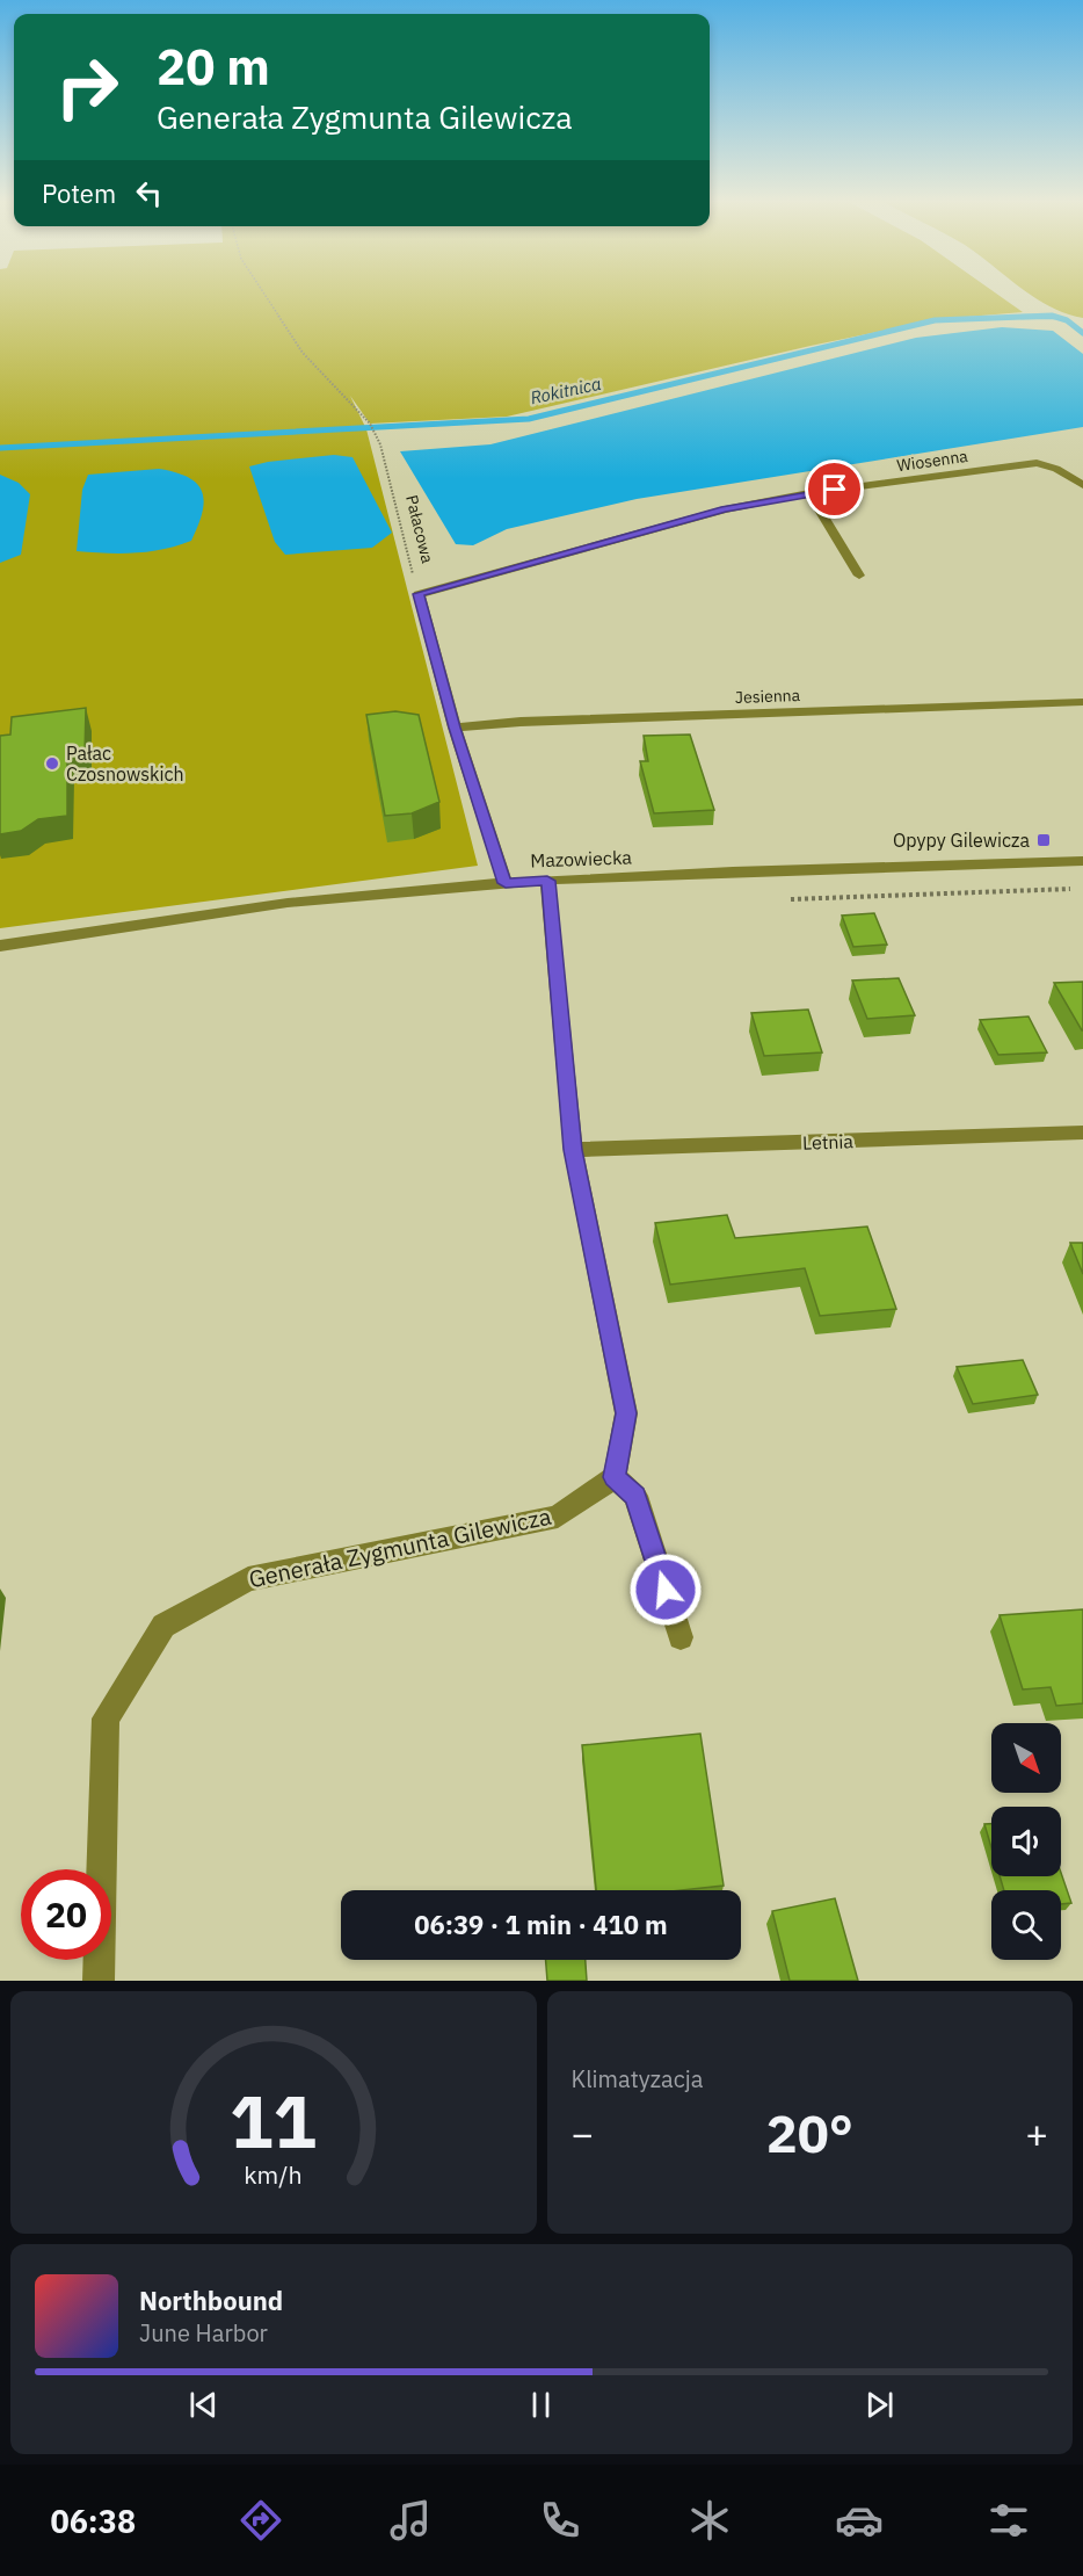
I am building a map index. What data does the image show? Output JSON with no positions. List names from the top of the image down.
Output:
{
  "streets": {
    "street": [
      "Wiosenna",
      "Pałacowa",
      "Jesienna",
      "Mazowiecka",
      "Letnia",
      "Generała Zygmunta Gilewicza"
    ]
  },
  "crossings": [
    ["Wiosenna", "Pałacowa"],
    ["Pałacowa", "Jesienna"],
    ["Pałacowa", "Mazowiecka"]
  ],
  "water": ["Rokitnica"],
  "places": {
    "other": ["Pałac Czosnowskich"],
    "transit": ["Opypy Gilewicza"]
  },
  "north": "bottom right",
  "page": {
    "turn": ["20 m", "Generała Zygmunta Gilewicza"],
    "then": "Potem",
    "limit": "20",
    "trip": "06:39 · 1 min · 410 m",
    "tile": "Klimatyzacja",
    "heat": ["−", "20°", "+"],
    "song": ["Northbound", "June Harbor"],
    "tabs": "06:38",
    "gauge": ["11", "km/h"]
  }
}
